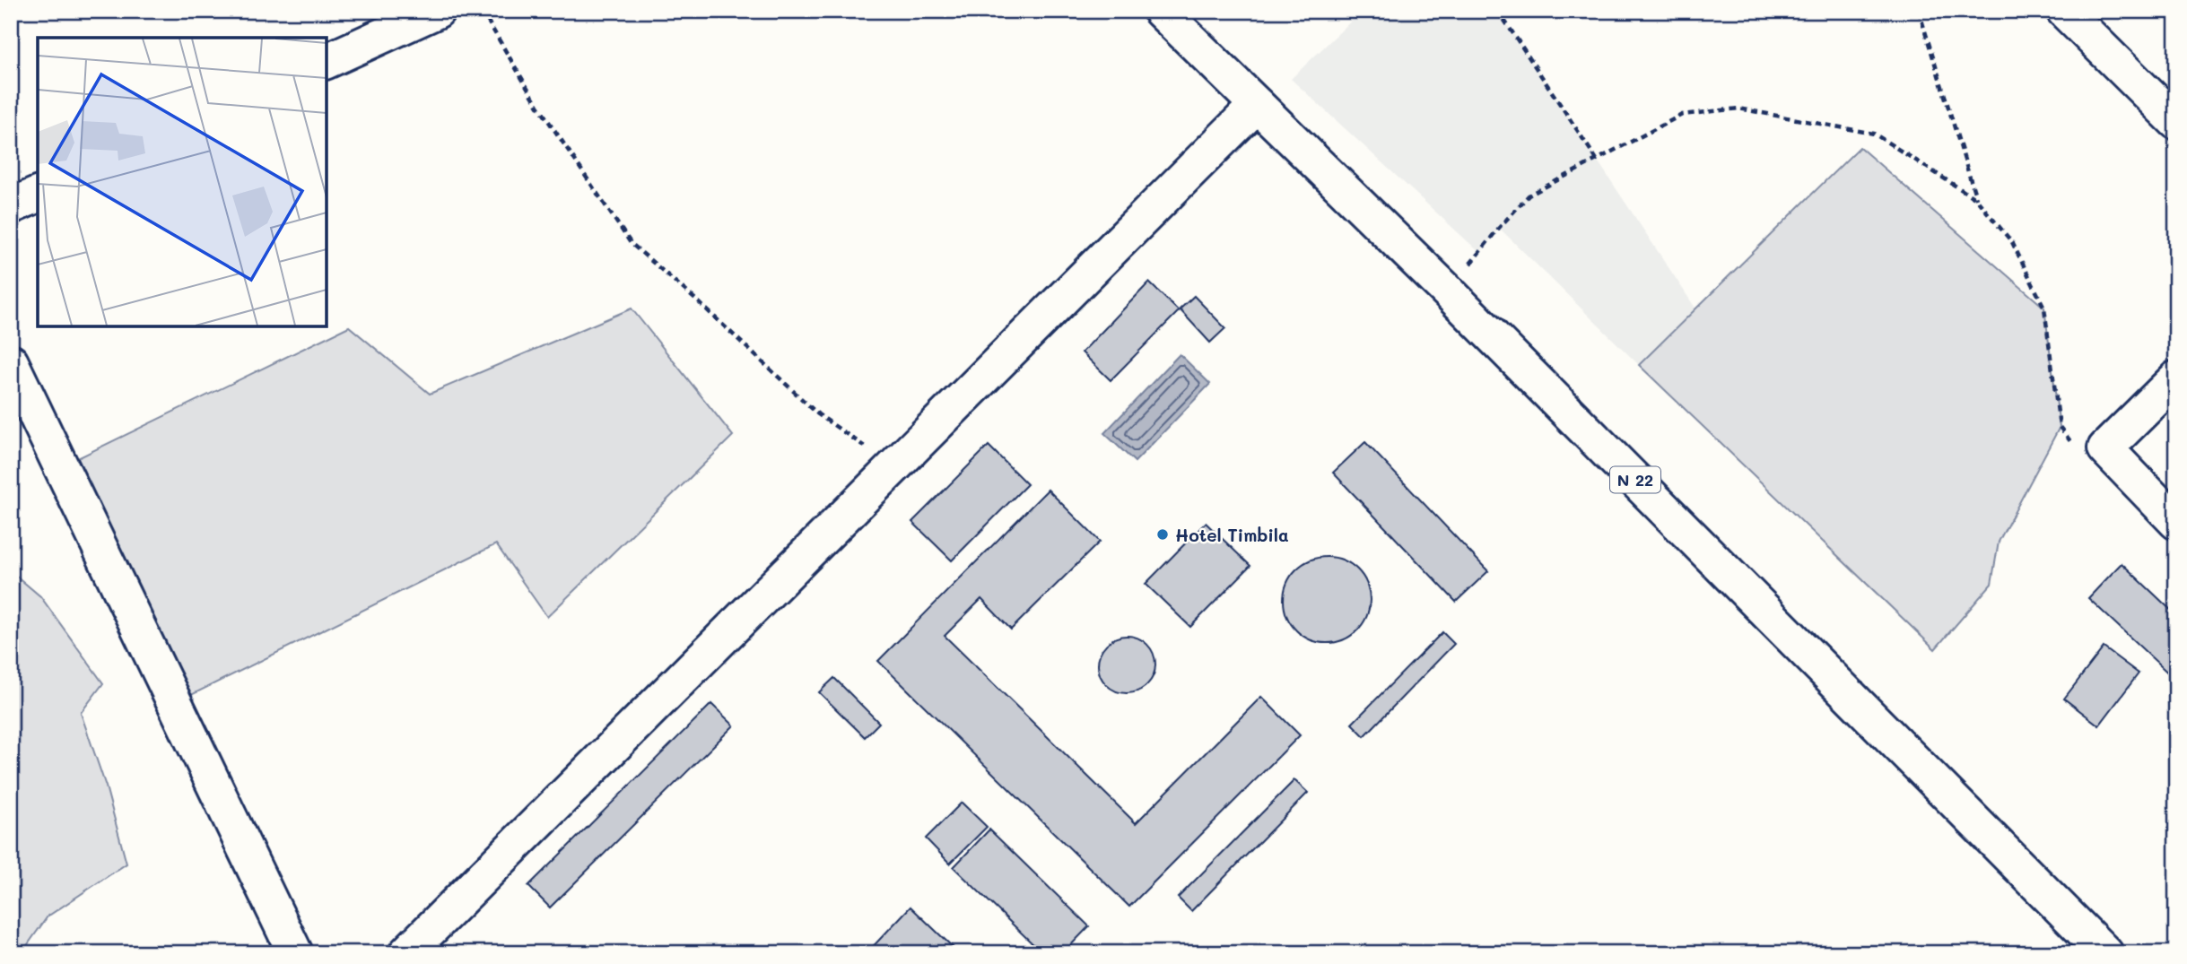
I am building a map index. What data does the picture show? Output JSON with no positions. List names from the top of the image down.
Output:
{
  "streets": {
    "street": ["N 22"]
  },
  "places": ["Hotel Timbila"]
}
